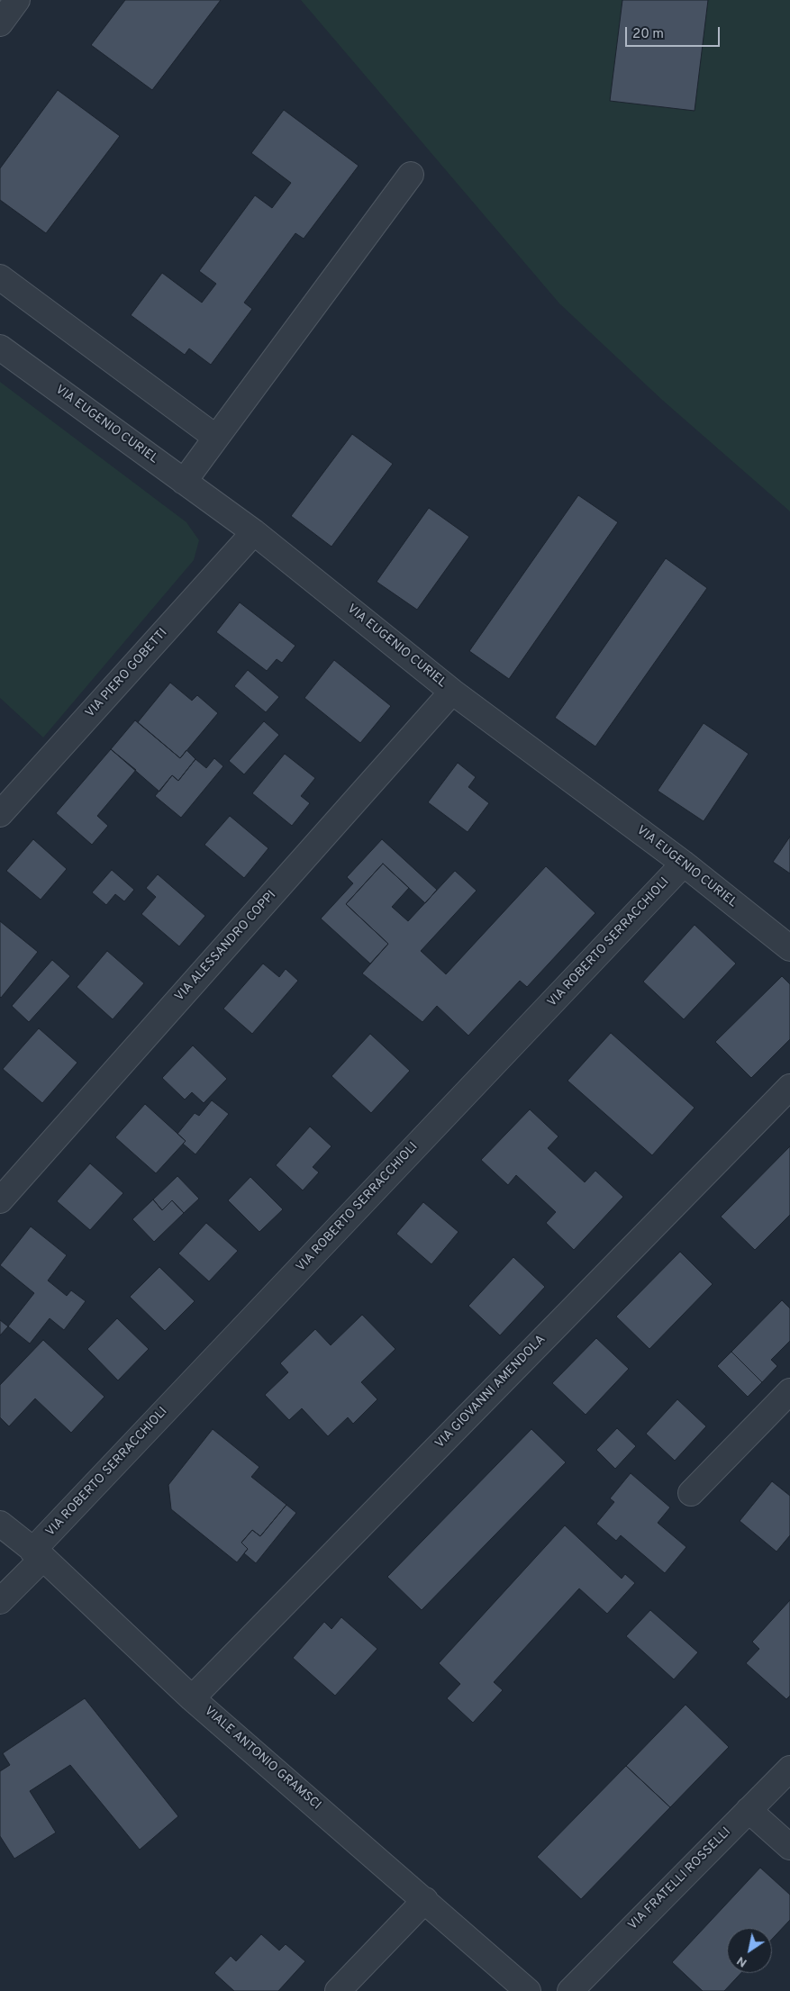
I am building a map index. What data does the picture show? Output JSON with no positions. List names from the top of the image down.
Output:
{
  "streets": {
    "street": [
      "VIA EUGENIO CURIEL",
      "VIA PIERO GOBETTI",
      "VIA ROBERTO SERRACCHIOLI",
      "VIA ALESSANDRO COPPI",
      "VIA GIOVANNI AMENDOLA",
      "VIALE ANTONIO GRAMSCI",
      "VIA FRATELLI ROSSELLI"
    ]
  },
  "crossings": [
    ["VIA EUGENIO CURIEL", "VIA PIERO GOBETTI"],
    ["VIA EUGENIO CURIEL", "VIA ROBERTO SERRACCHIOLI"],
    ["VIA EUGENIO CURIEL", "VIA ALESSANDRO COPPI"],
    ["VIA ROBERTO SERRACCHIOLI", "VIALE ANTONIO GRAMSCI"],
    ["VIA GIOVANNI AMENDOLA", "VIALE ANTONIO GRAMSCI"]
  ],
  "scale_bar": "20 m",
  "north": "bottom left"
}
